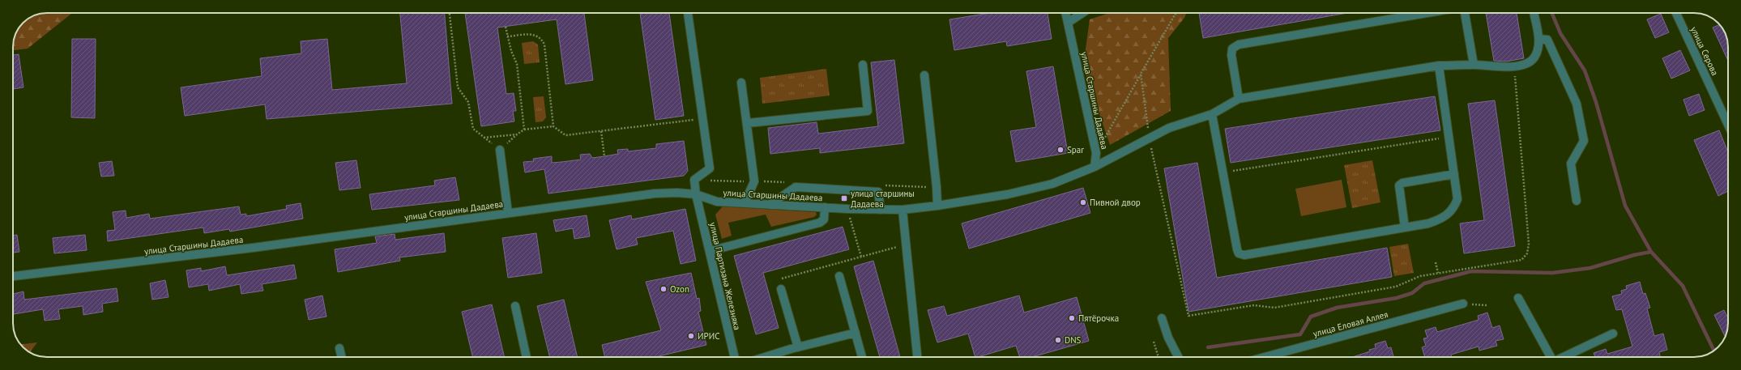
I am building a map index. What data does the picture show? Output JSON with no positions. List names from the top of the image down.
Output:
{
  "streets": {
    "street": [
      "улица Серова",
      "улица Старшины Дадаева",
      "улица Партизана Железняка",
      "улица Еловая Аллея"
    ]
  },
  "crossings": [
    ["улица Старшины Дадаева", "улица Партизана Железняка"]
  ],
  "places": {
    "other": [
      "Spar",
      "Пивной двор",
      "Ozon",
      "Пятёрочка",
      "ИРИС",
      "DNS"
    ],
    "transit": ["улица старшины Дадаева"]
  }
}
